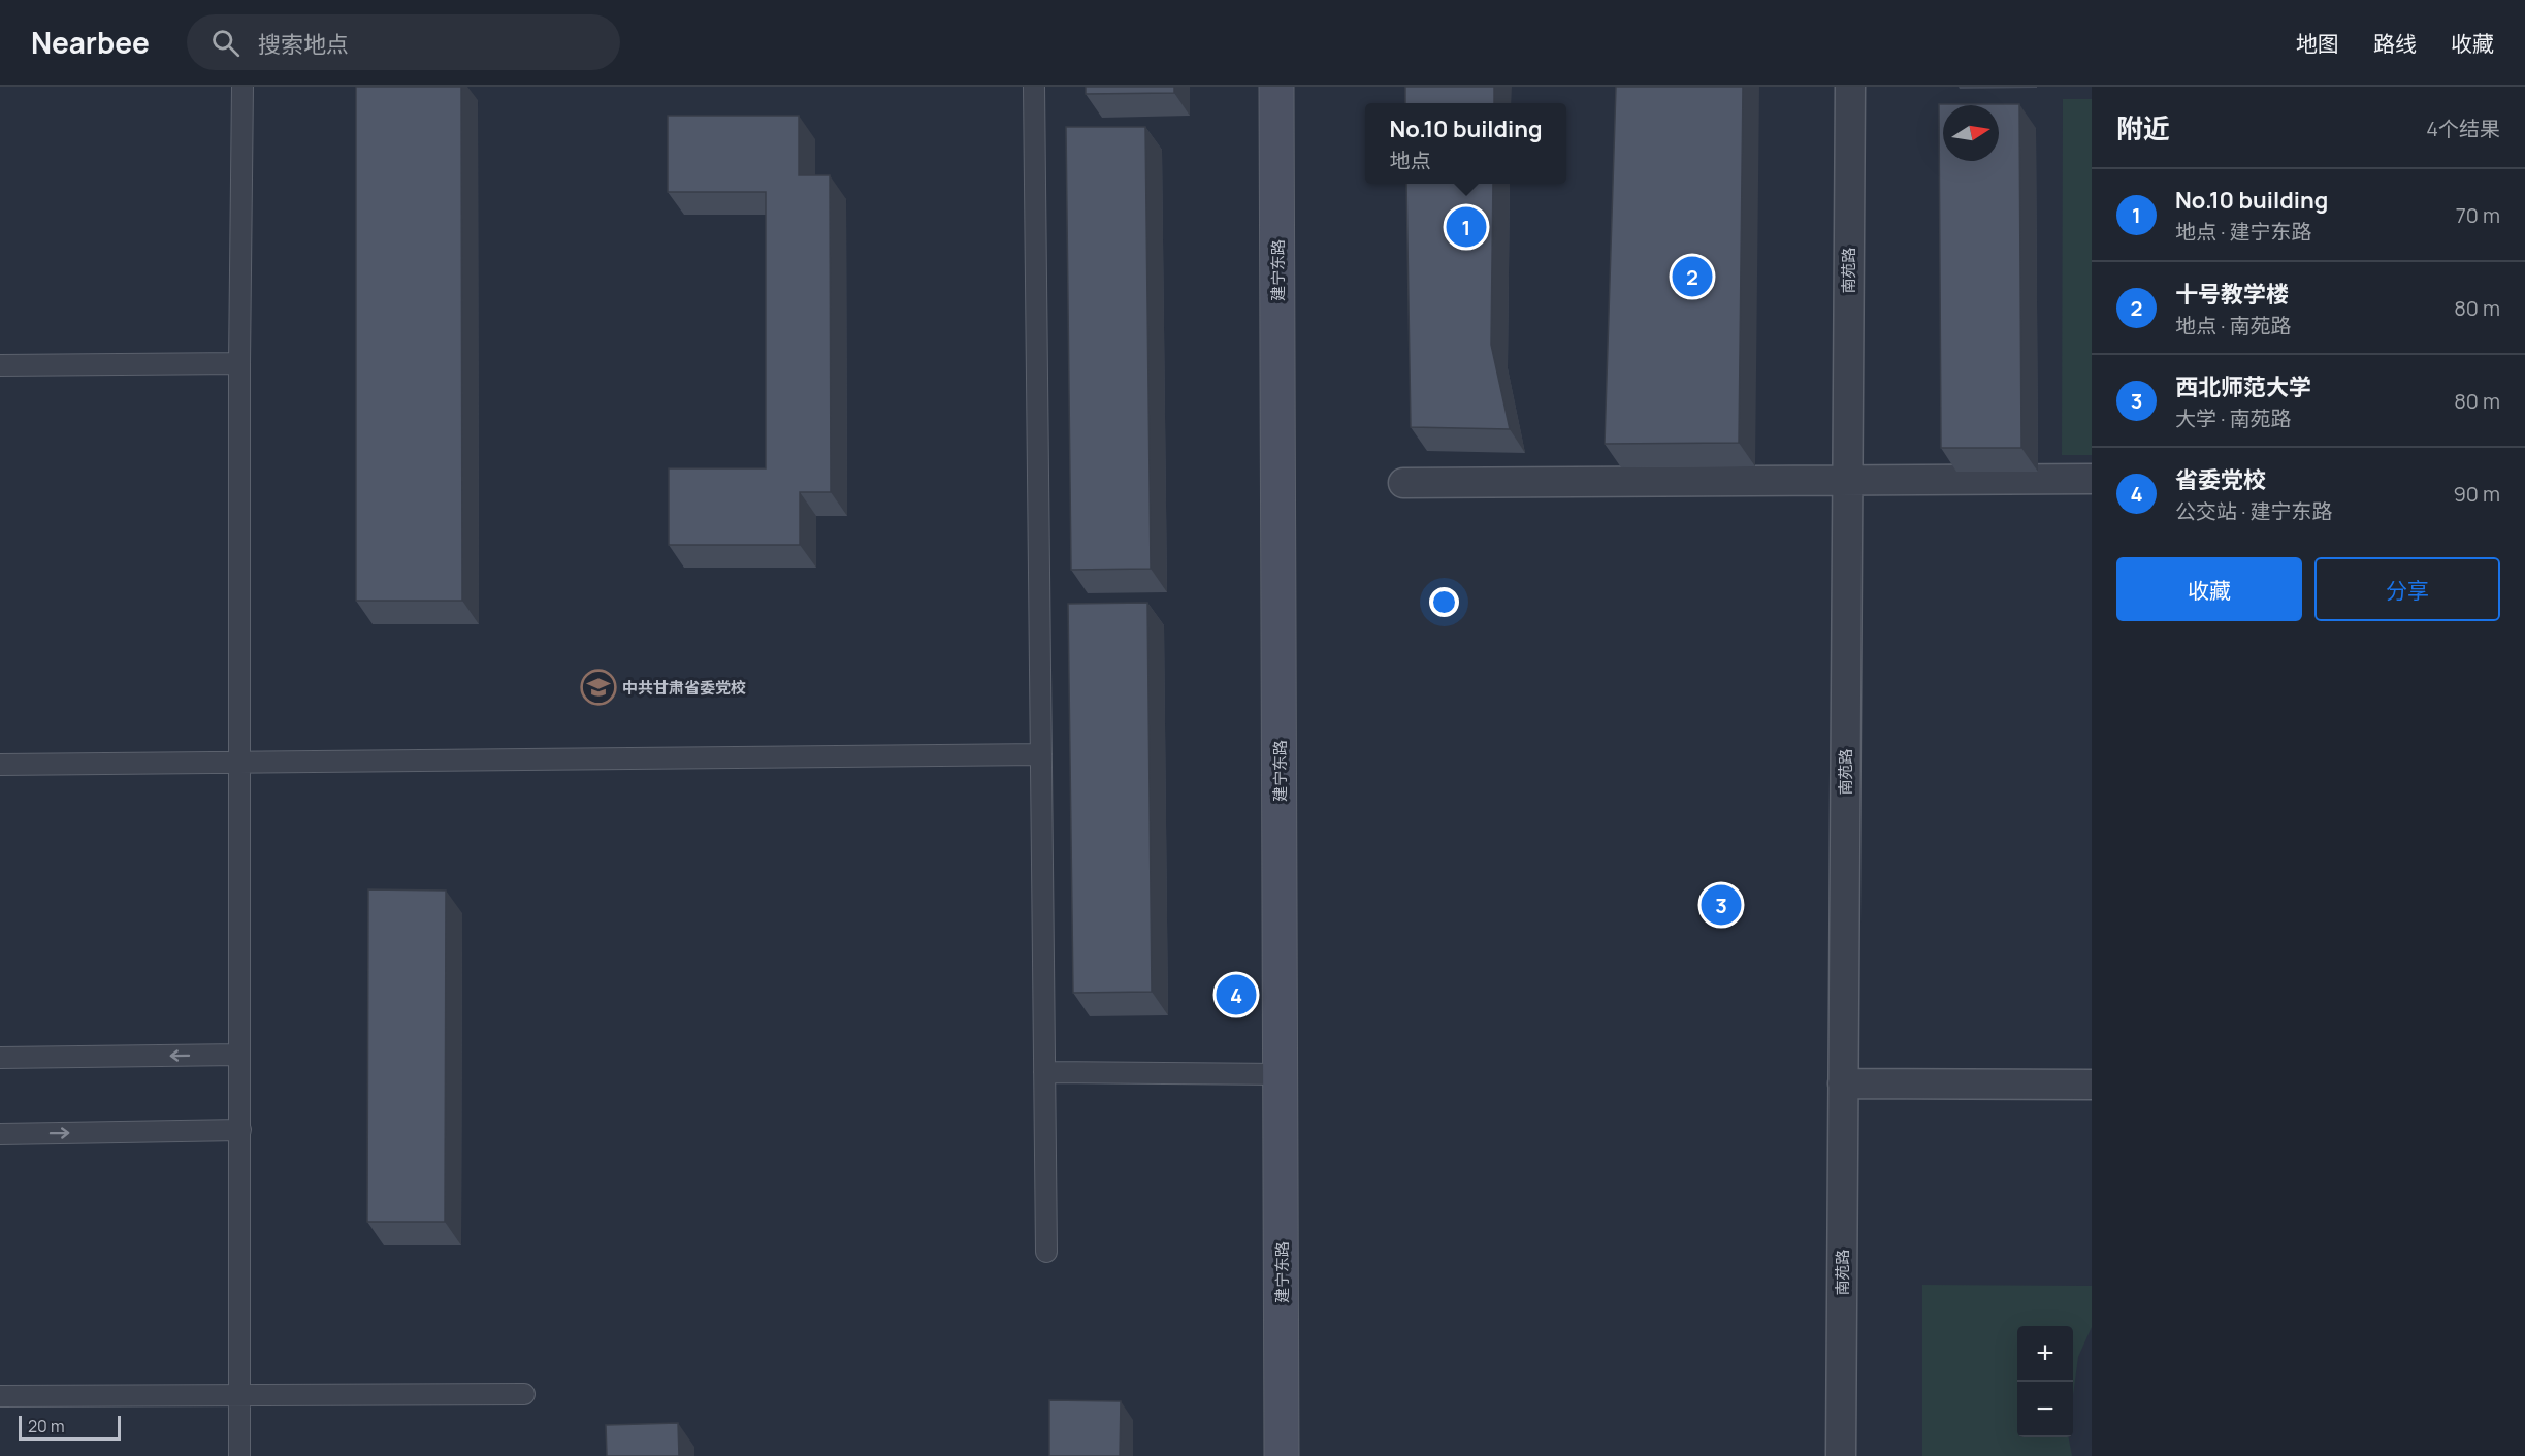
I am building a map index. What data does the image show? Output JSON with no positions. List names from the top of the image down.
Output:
{
  "streets": {
    "main road": ["建宁东路"],
    "street": ["南苑路"]
  },
  "places": {
    "school or university": ["中共甘肃省委党校"]
  },
  "scale_bar": "20 m",
  "north": "right",
  "page": {
    "header": "Nearbee",
    "search": "搜索地点",
    "nav": ["地图", "路线", "收藏"],
    "heading": ["附近", "4个结果"],
    "popup": ["No.10 building", "地点"],
    "list": [
      {
        "mark": "1",
        "name": "No.10 building",
        "note": "地点 · 建宁东路",
        "value": "70 m"
      },
      {
        "mark": "2",
        "name": "十号教学楼",
        "note": "地点 · 南苑路",
        "value": "80 m"
      },
      {
        "mark": "3",
        "name": "西北师范大学",
        "note": "大学 · 南苑路",
        "value": "80 m"
      },
      {
        "mark": "4",
        "name": "省委党校",
        "note": "公交站 · 建宁东路",
        "value": "90 m"
      }
    ],
    "pins": [
      "1",
      "2",
      "3",
      "4"
    ],
    "buttons": ["收藏", "分享"],
    "map_buttons": ["+", "−"],
    "scale": "20 m"
  }
}
